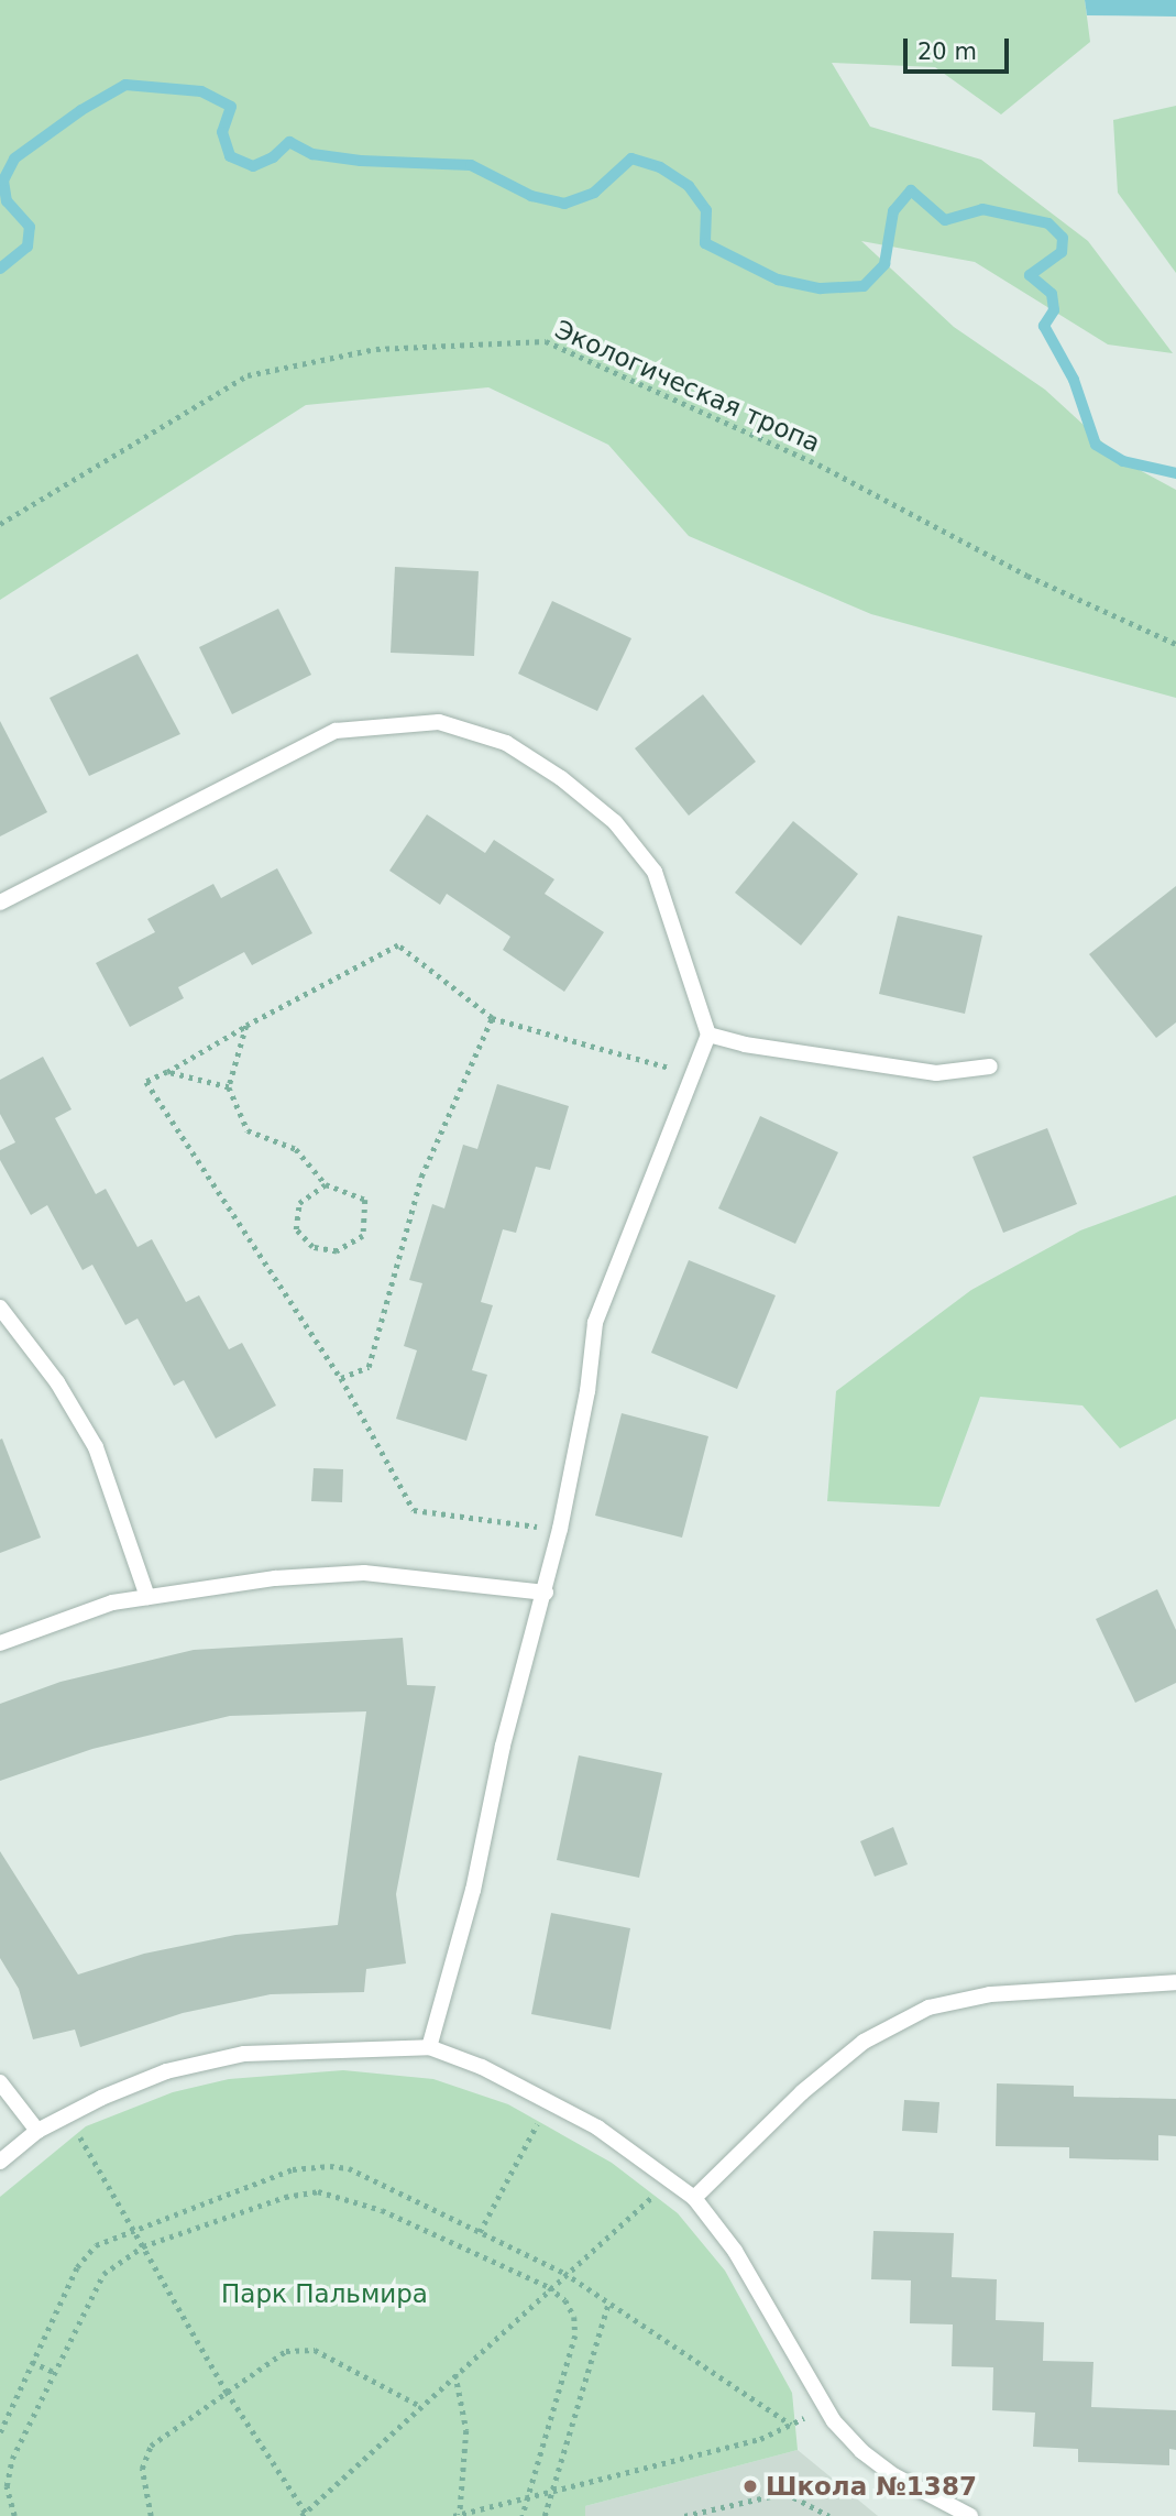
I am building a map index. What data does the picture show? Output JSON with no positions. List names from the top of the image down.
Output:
{
  "streets": {
    "path": ["Экологическая тропа"]
  },
  "parks": ["Парк Пальмира"],
  "places": ["Школа №1387"],
  "scale_bar": "20 m"
}
